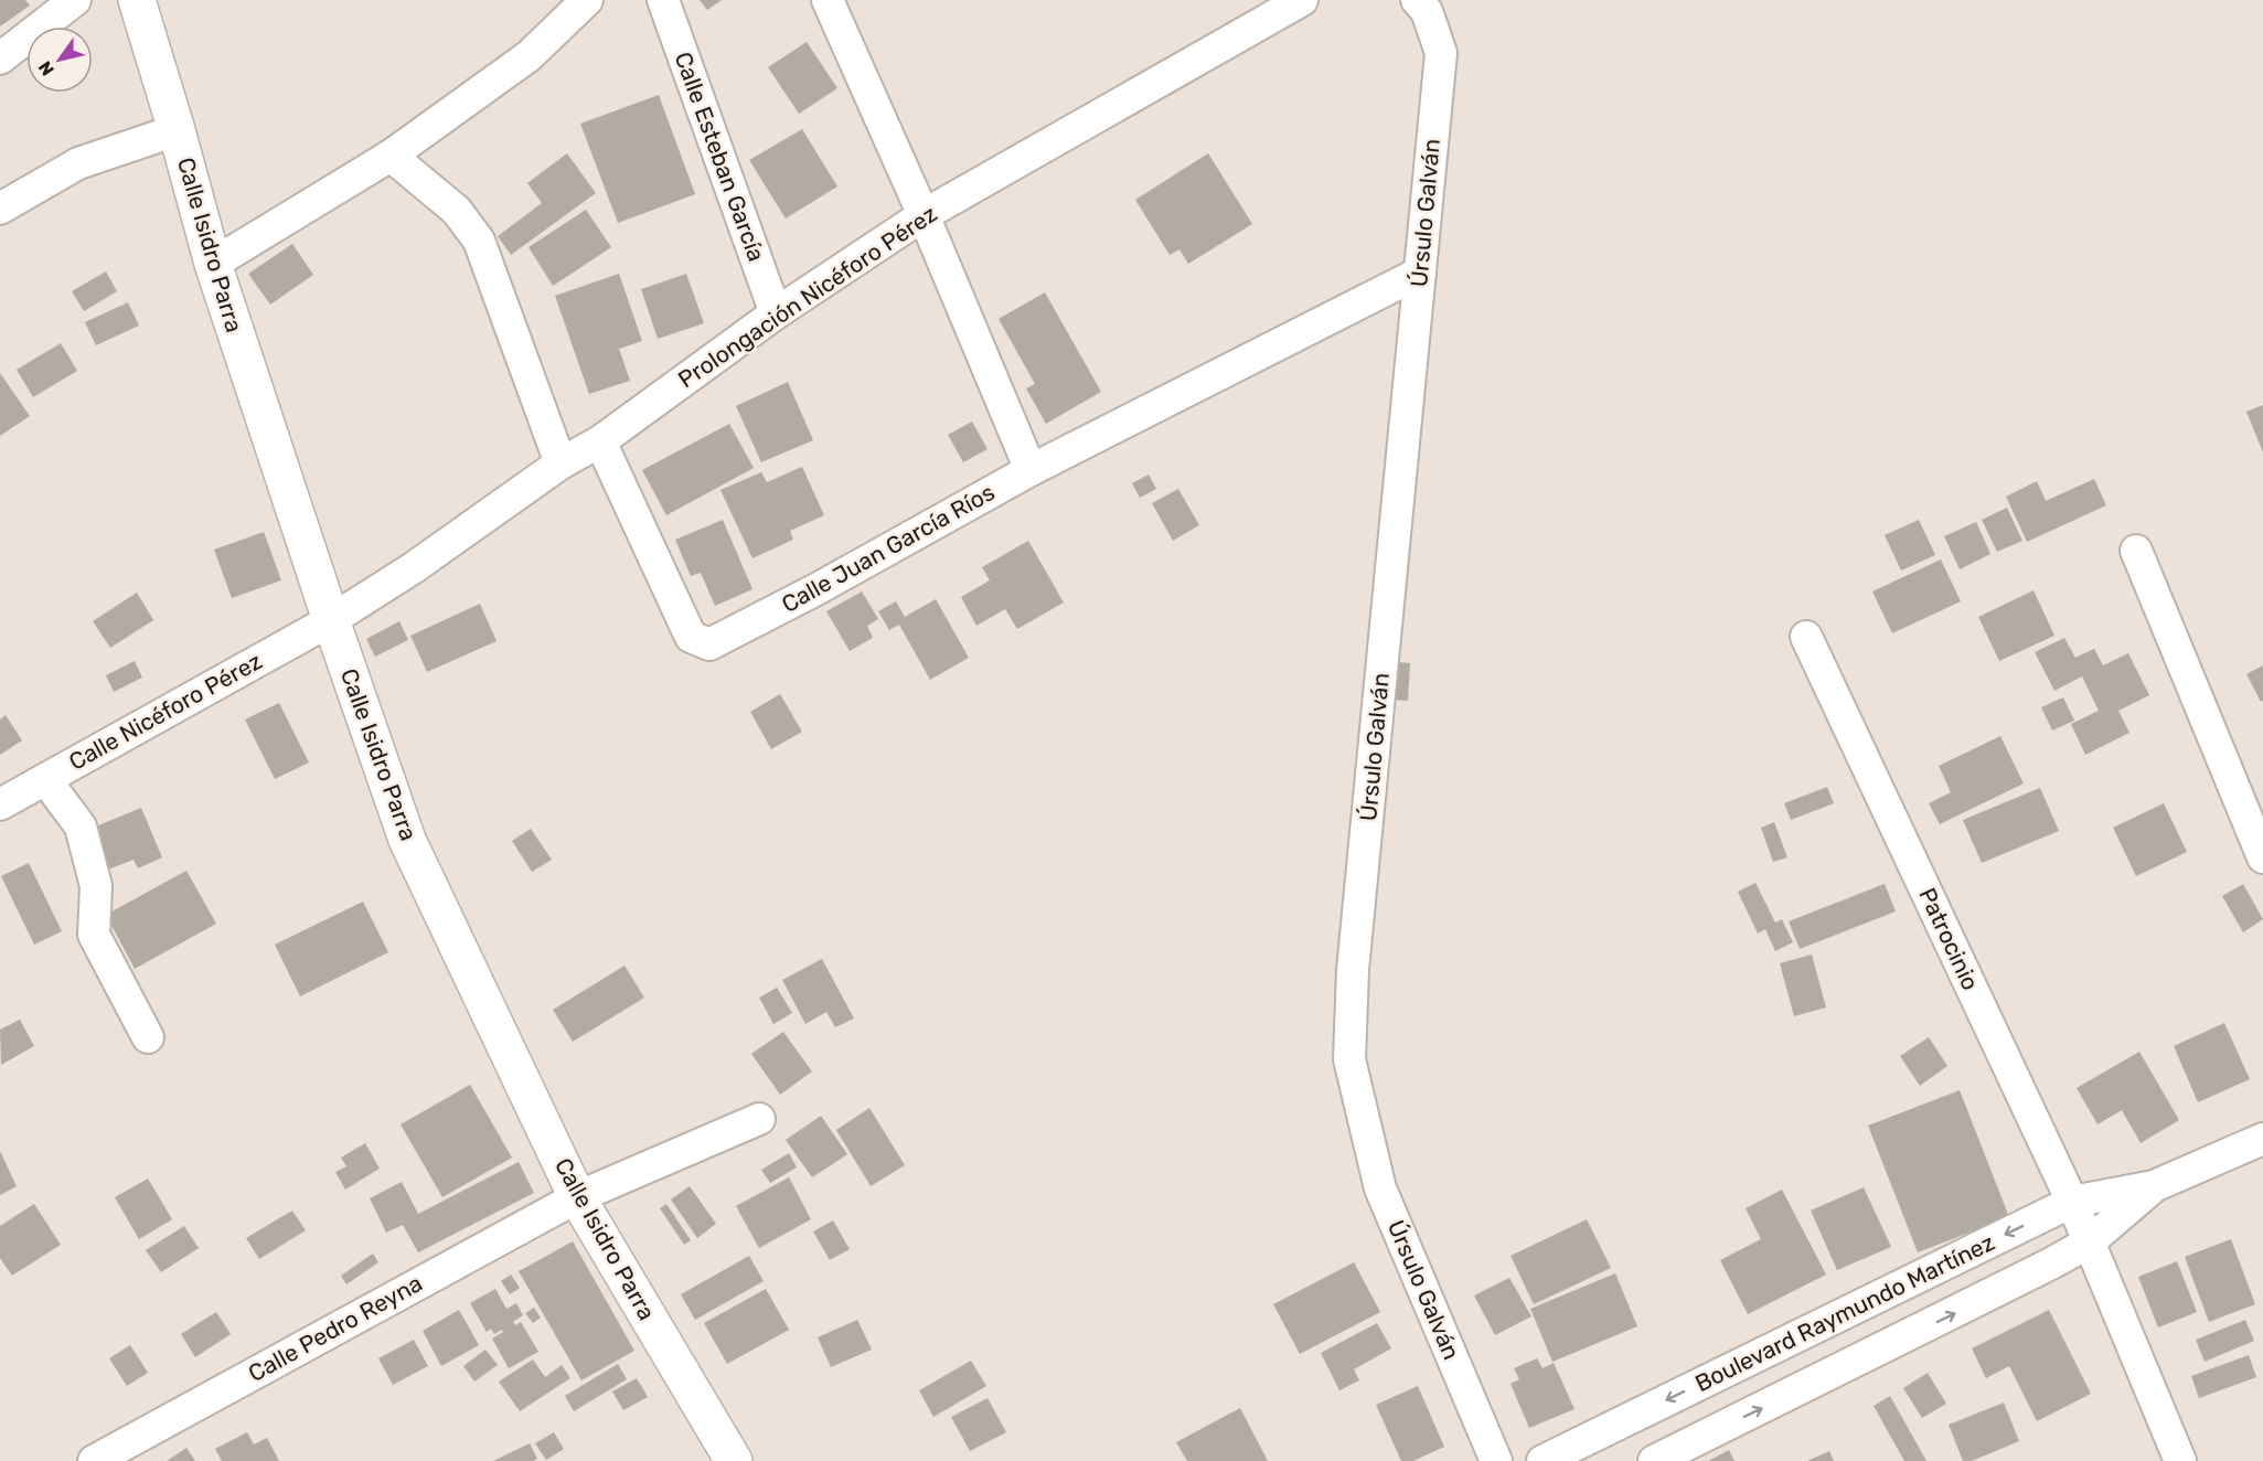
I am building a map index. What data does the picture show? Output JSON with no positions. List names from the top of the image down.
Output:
{
  "streets": {
    "street": [
      "Calle Esteban García",
      "Úrsulo Galván",
      "Calle Isidro Parra",
      "Prolongación Nicéforo Pérez",
      "Calle Juan García Ríos",
      "Calle Nicéforo Pérez",
      "Patrocinio",
      "Boulevard Raymundo Martínez",
      "Calle Pedro Reyna"
    ]
  },
  "crossings": [
    ["Calle Esteban García", "Prolongación Nicéforo Pérez"],
    ["Calle Isidro Parra", "Prolongación Nicéforo Pérez"],
    ["Calle Isidro Parra", "Calle Nicéforo Pérez"],
    ["Calle Isidro Parra", "Calle Pedro Reyna"],
    ["Prolongación Nicéforo Pérez", "Calle Juan García Ríos"],
    ["Prolongación Nicéforo Pérez", "Calle Nicéforo Pérez"],
    ["Patrocinio", "Boulevard Raymundo Martínez"]
  ],
  "north": "bottom left"
}
